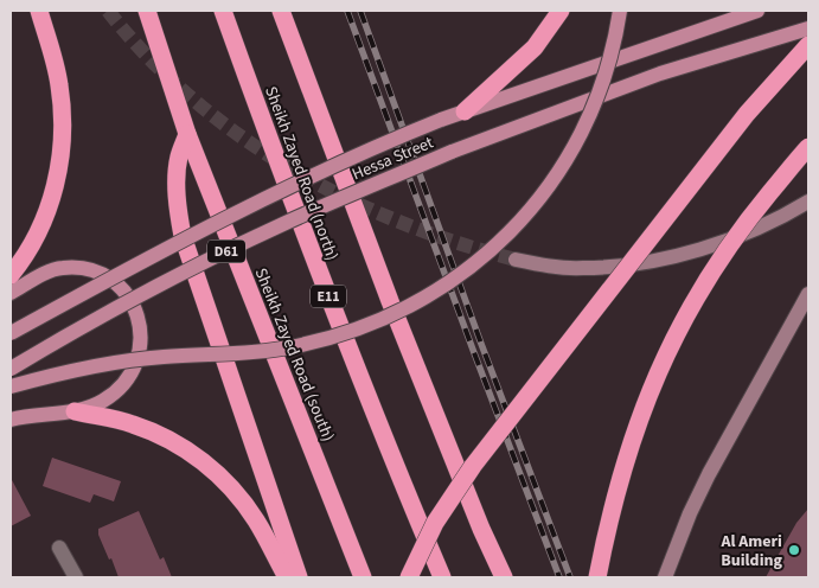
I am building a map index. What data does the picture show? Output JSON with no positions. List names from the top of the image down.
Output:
{
  "streets": {
    "highway": ["Sheikh Zayed Road (north)", "E11", "Sheikh Zayed Road (south)"],
    "main road": ["Hessa Street", "D61"]
  },
  "places": ["Al Ameri Building"]
}
